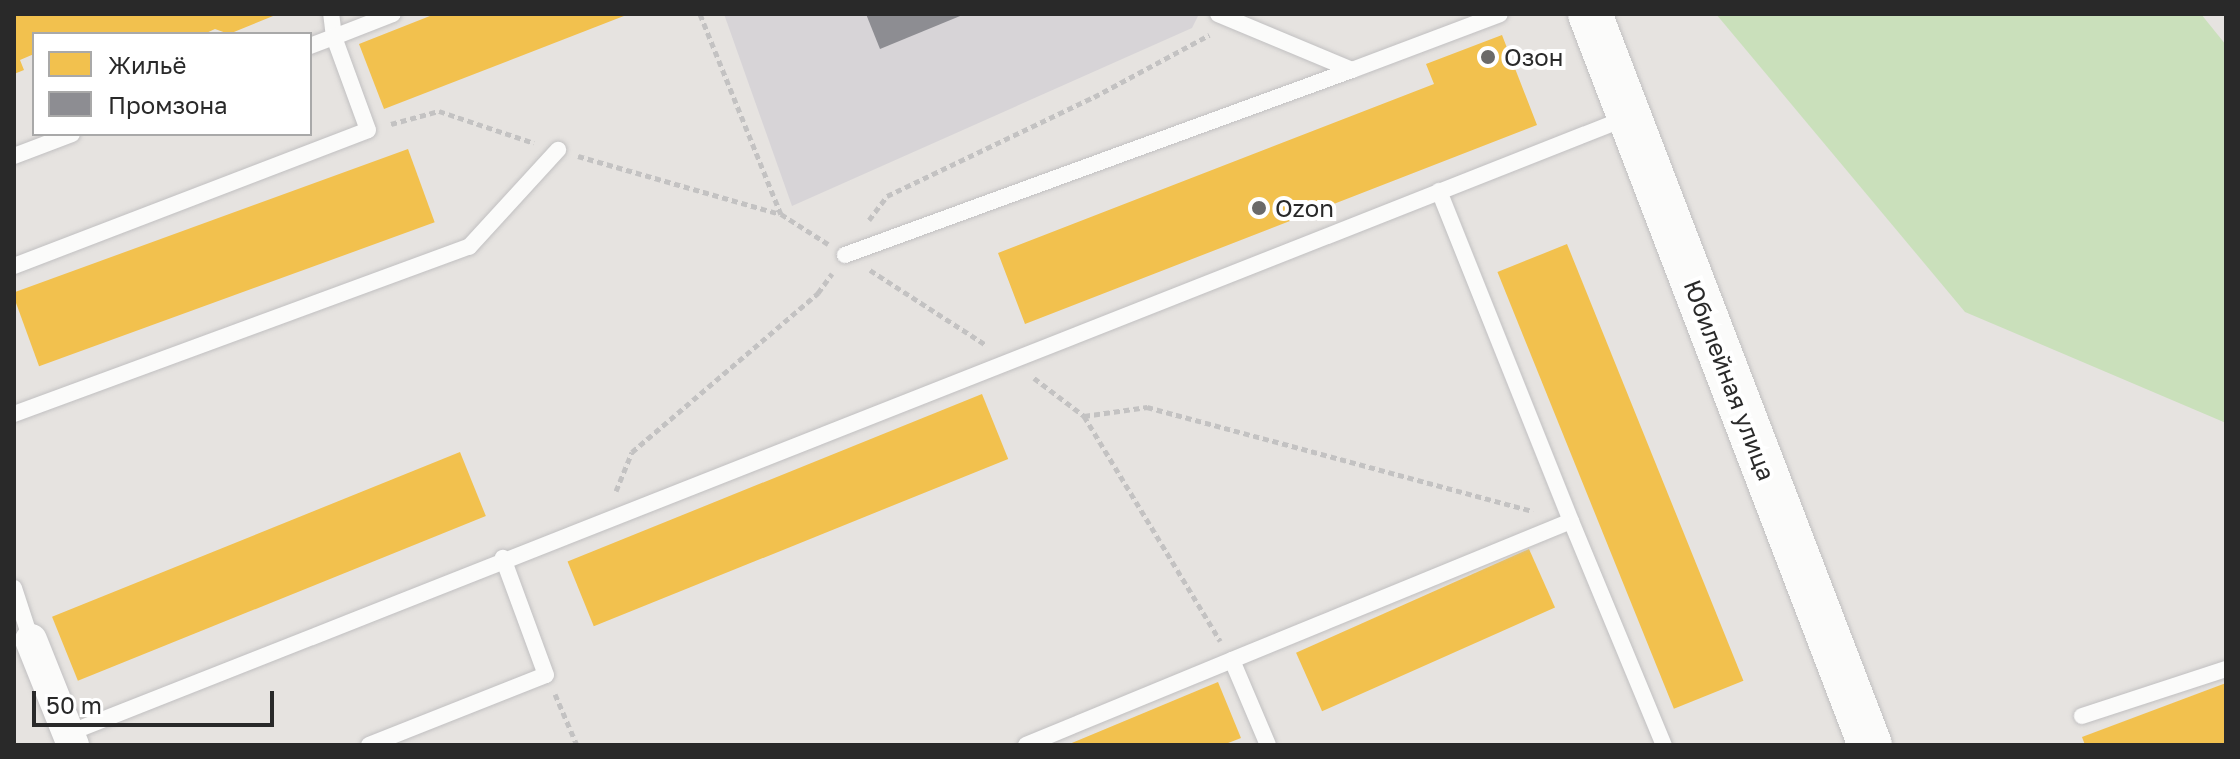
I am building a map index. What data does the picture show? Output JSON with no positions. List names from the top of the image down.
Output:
{
  "streets": {
    "street": ["Юбилейная улица"]
  },
  "places": ["Озон", "Ozon"],
  "legend": ["Жильё", "Промзона"],
  "scale_bar": "50 m"
}
